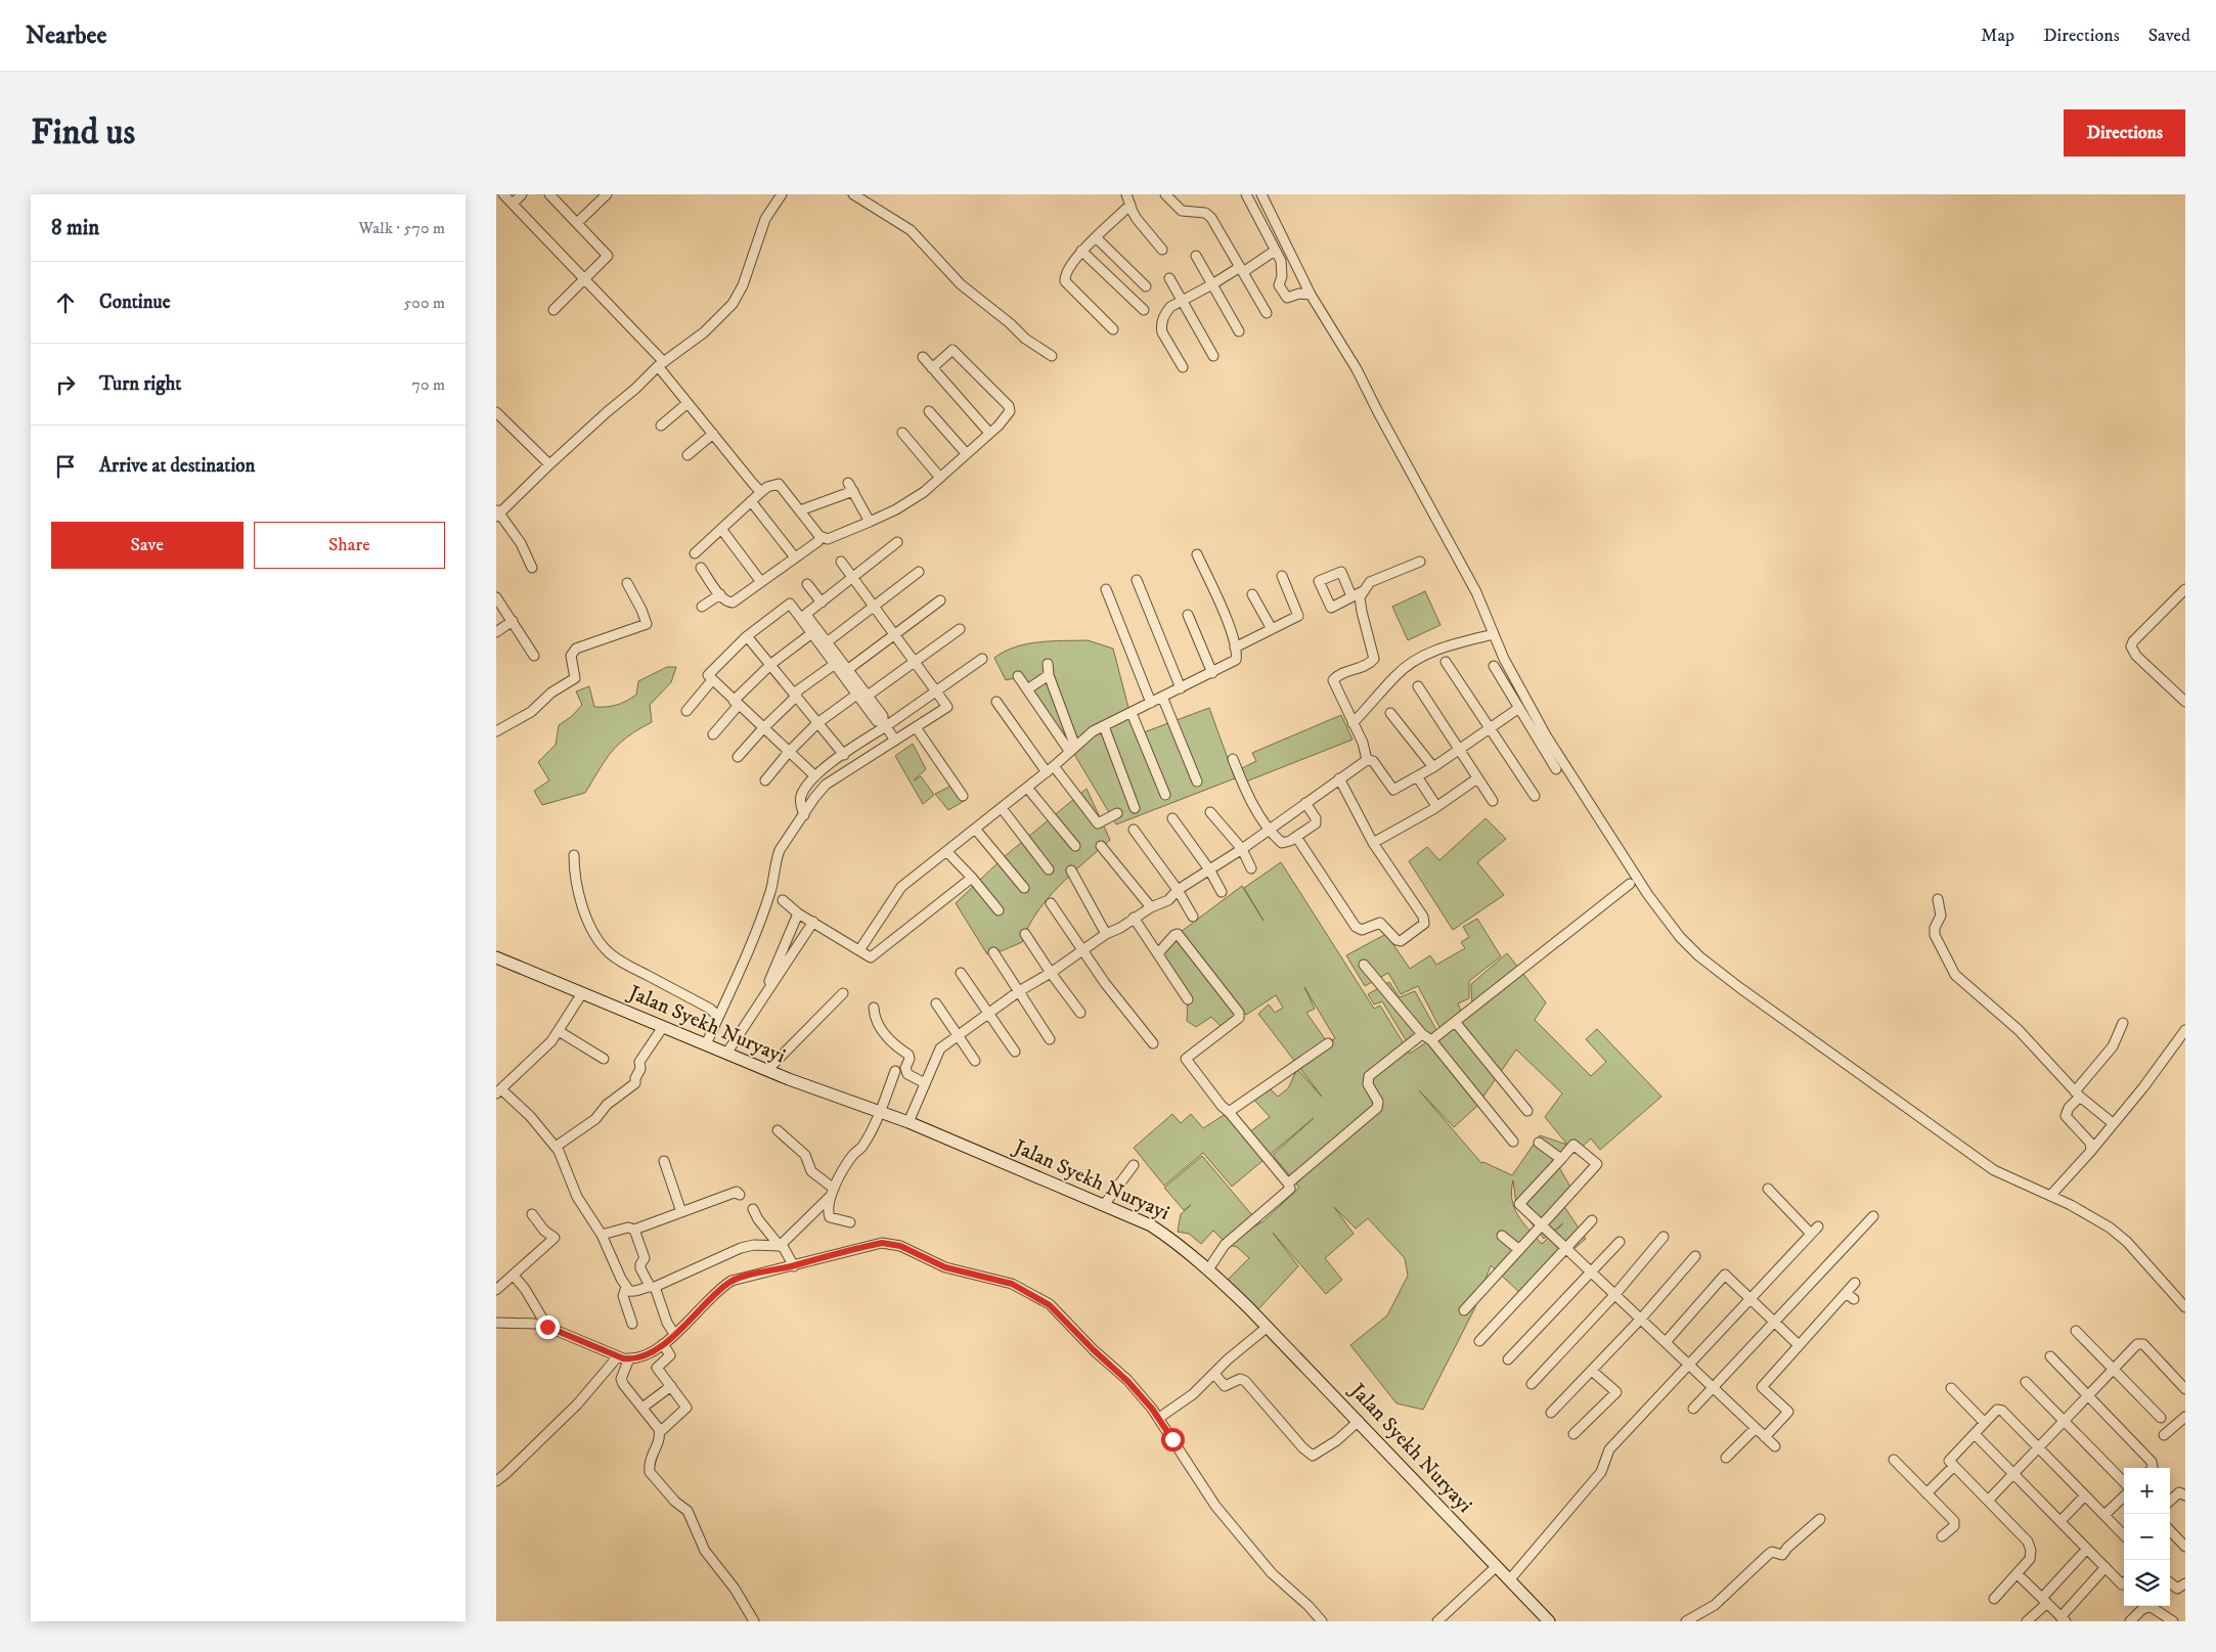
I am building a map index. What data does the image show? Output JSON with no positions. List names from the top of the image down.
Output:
{
  "streets": {
    "main road": ["Jalan Syekh Nuryayi"]
  },
  "page": {
    "header": "Nearbee",
    "nav": ["Map", "Directions", "Saved"],
    "buttons": [
      "Directions",
      ["Save", "Share"]
    ],
    "title": "Find us",
    "heading": ["8 min", "Walk · 570 m"],
    "list": [
      ["Continue", "500 m"],
      ["Turn right", "70 m"],
      "Arrive at destination"
    ],
    "map_buttons": ["+", "−"]
  }
}
